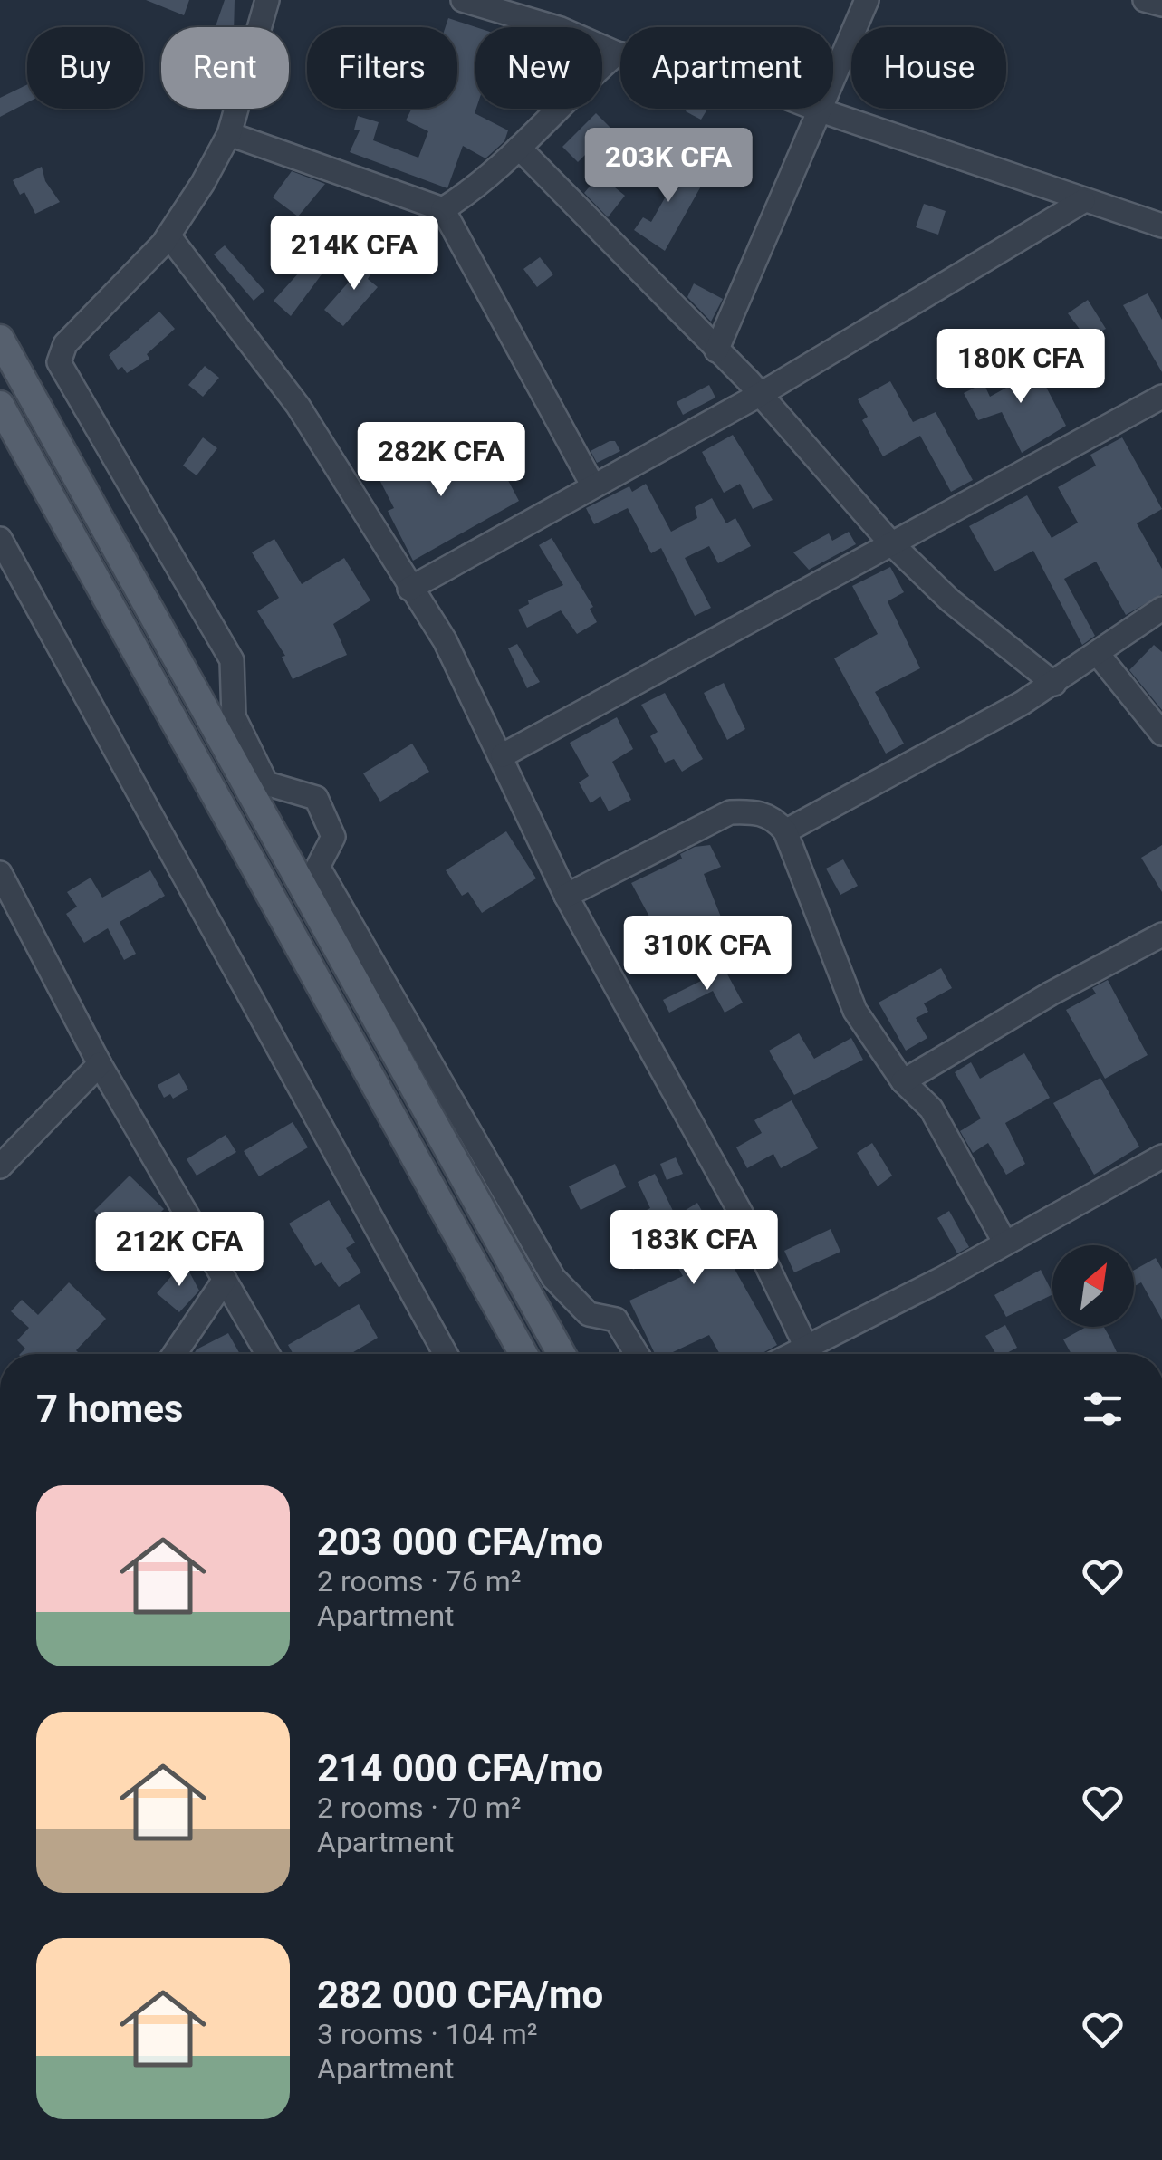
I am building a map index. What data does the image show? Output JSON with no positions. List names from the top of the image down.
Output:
{
  "north": "top right",
  "page": {
    "chip": [
      "Buy",
      "Rent",
      "Filters",
      "New",
      "Apartment",
      "House"
    ],
    "price": [
      "203K CFA",
      "214K CFA",
      "180K CFA",
      "282K CFA",
      "310K CFA",
      "183K CFA",
      "212K CFA"
    ],
    "heading": "7 homes",
    "list": [
      {
        "name": "203 000 CFA/mo",
        "note": "2 rooms · 76 m² · Apartment"
      },
      {
        "name": "214 000 CFA/mo",
        "note": "2 rooms · 70 m² · Apartment"
      },
      {
        "name": "282 000 CFA/mo",
        "note": "3 rooms · 104 m² · Apartment"
      }
    ]
  }
}
